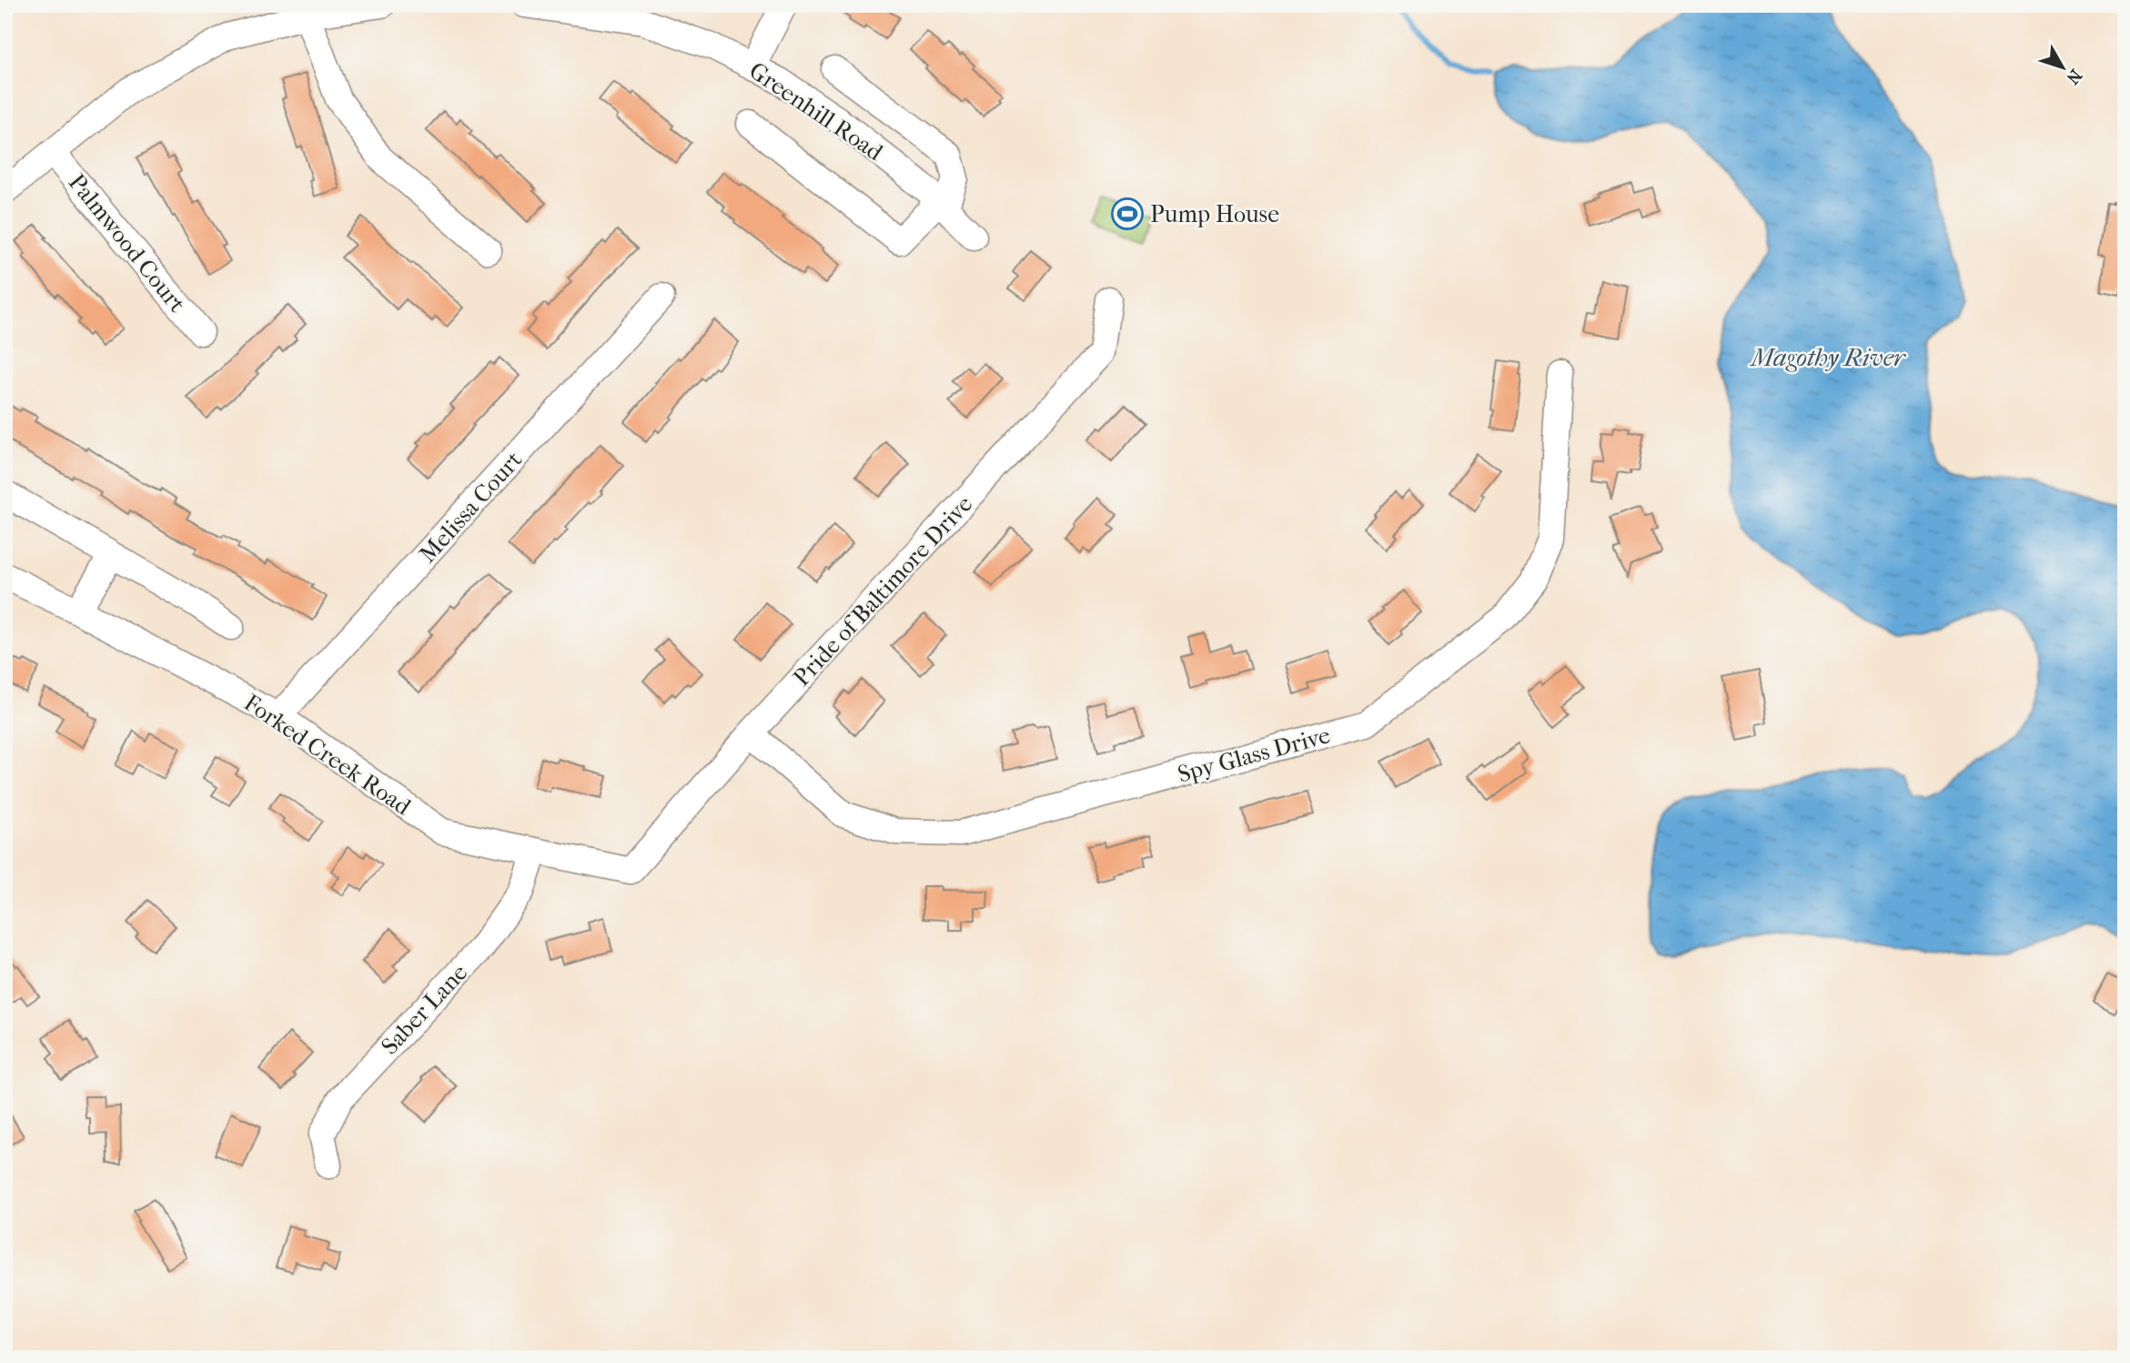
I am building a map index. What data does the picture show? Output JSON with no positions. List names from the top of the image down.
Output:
{
  "streets": {
    "street": [
      "Greenhill Road",
      "Palmwood Court",
      "Melissa Court",
      "Pride of Baltimore Drive",
      "Forked Creek Road",
      "Spy Glass Drive",
      "Saber Lane"
    ]
  },
  "crossings": [
    ["Melissa Court", "Forked Creek Road"],
    ["Pride of Baltimore Drive", "Forked Creek Road"],
    ["Pride of Baltimore Drive", "Spy Glass Drive"],
    ["Forked Creek Road", "Saber Lane"]
  ],
  "water": ["Magothy River"],
  "places": {
    "sports": ["Pump House"]
  },
  "north": "bottom right"
}
